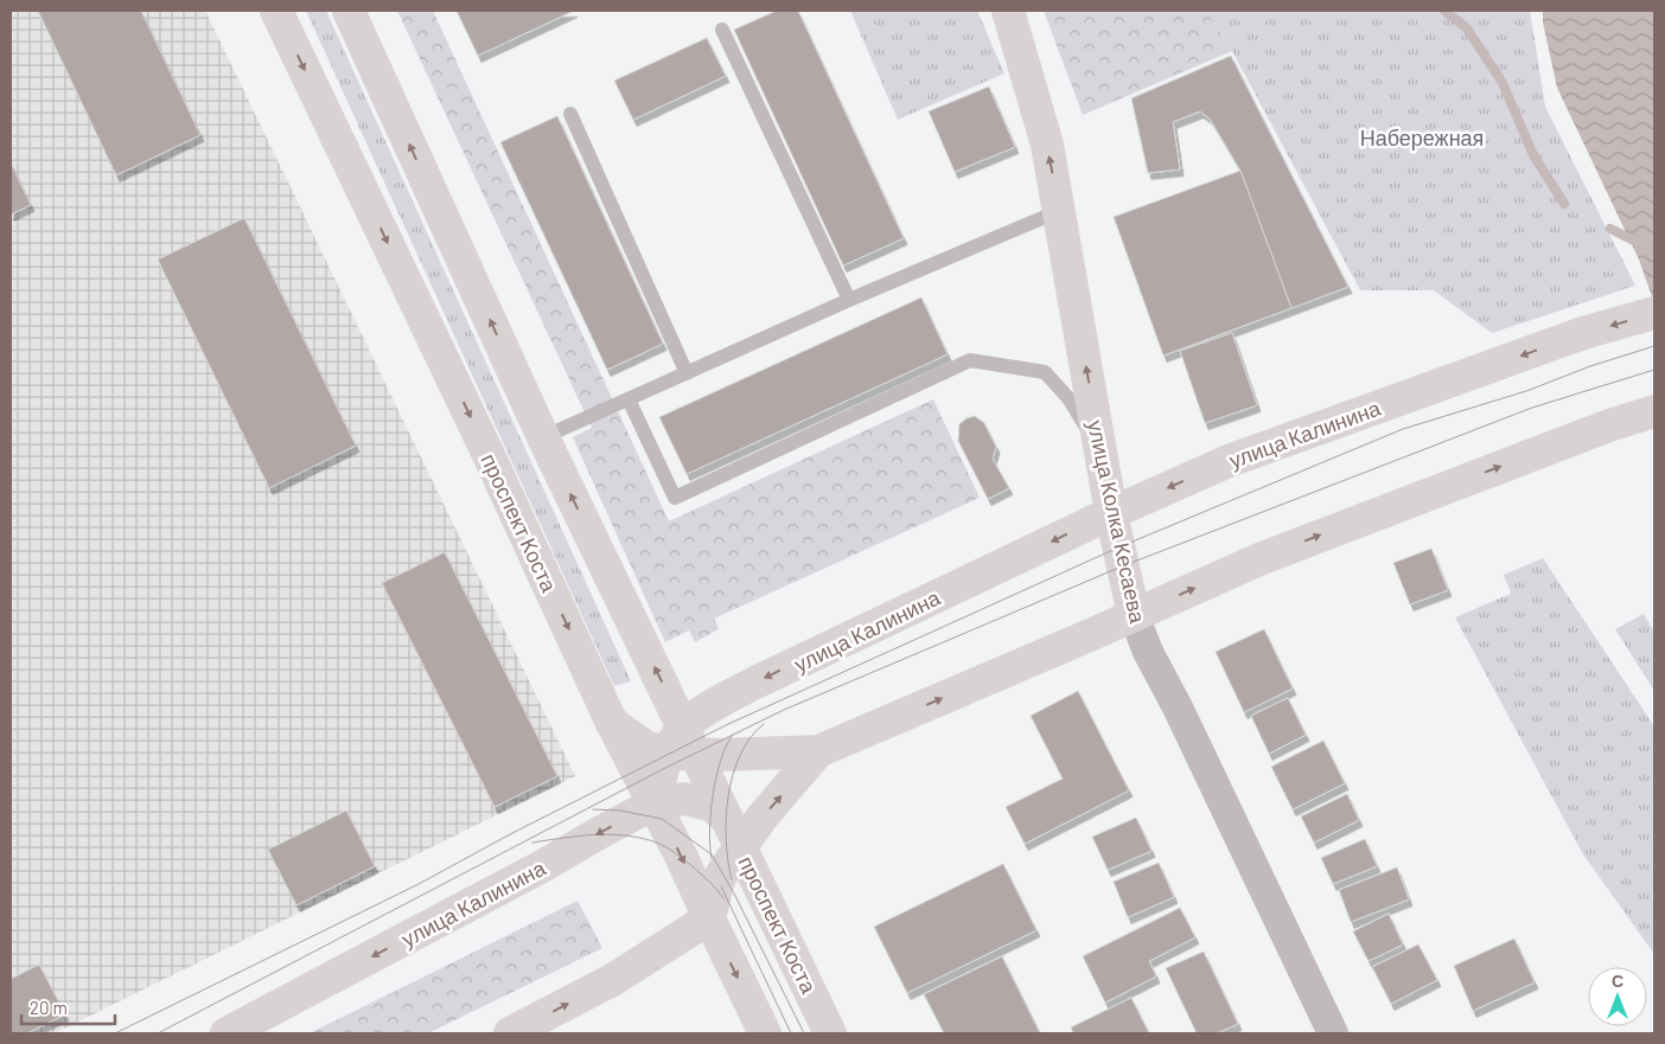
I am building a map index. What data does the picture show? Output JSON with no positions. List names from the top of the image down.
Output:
{
  "streets": {
    "main road": ["улица Калинина", "улица Колка Кесаева", "проспект Коста"]
  },
  "crossings": [
    ["улица Калинина", "улица Колка Кесаева"],
    ["улица Калинина", "проспект Коста"]
  ],
  "one_way": ["улица Колка Кесаева"],
  "parks": ["Набережная"],
  "scale_bar": "20 m",
  "north": "top"
}
